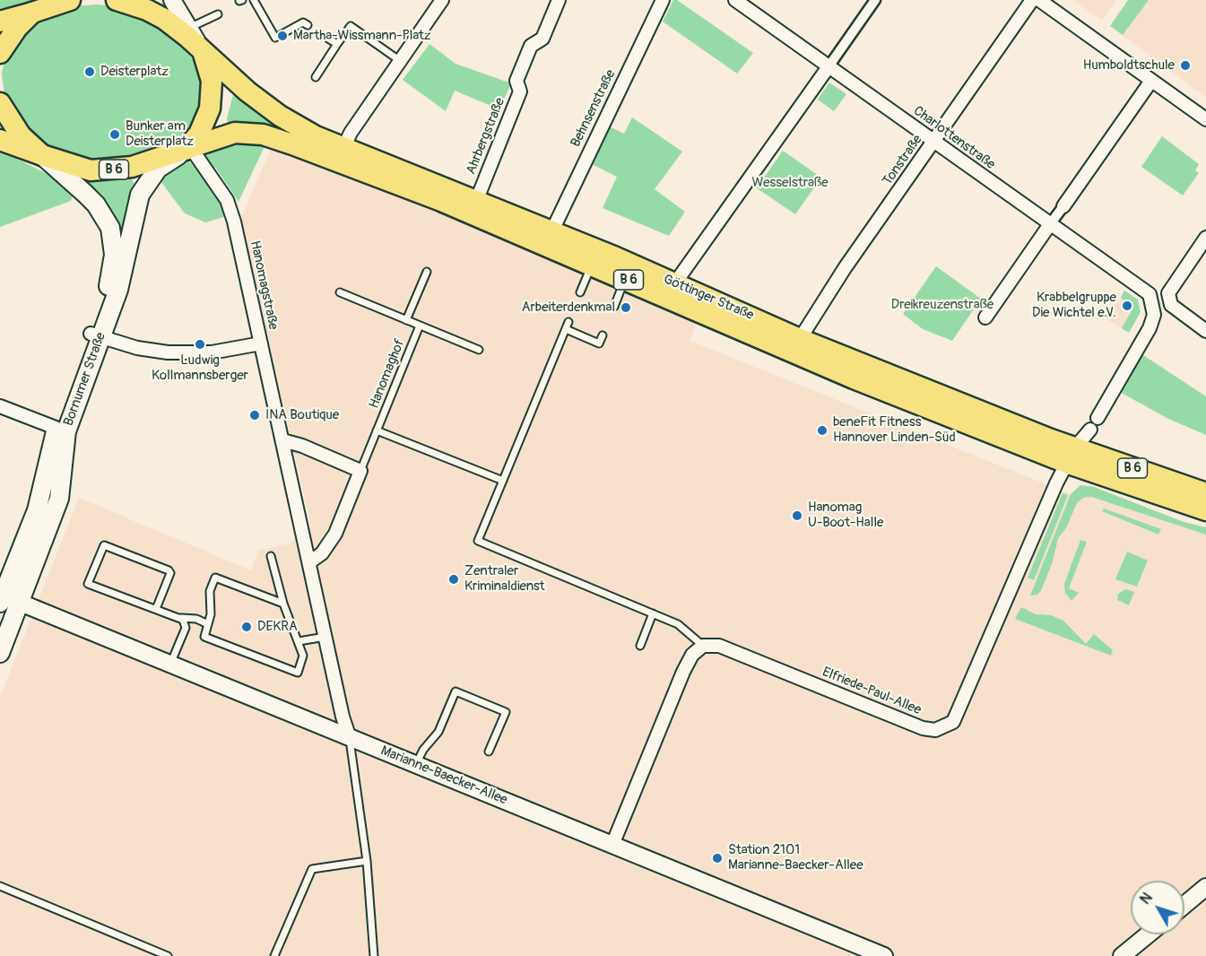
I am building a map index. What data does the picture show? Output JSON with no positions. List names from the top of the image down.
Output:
{
  "streets": {
    "main road": ["B 6", "Göttinger Straße", "Bornumer Straße"],
    "street": [
      "Behnsenstraße",
      "Ahrbergstraße",
      "Charlottenstraße",
      "Tonstraße",
      "Hanomagstraße",
      "Elfriede-Paul-Allee",
      "Marianne-Baecker-Allee"
    ],
    "lane": ["Hanomaghof"]
  },
  "crossings": [
    ["Behnsenstraße", "Göttinger Straße"],
    ["Ahrbergstraße", "Göttinger Straße"],
    ["Charlottenstraße", "Tonstraße"],
    ["Tonstraße", "Göttinger Straße"],
    ["B 6", "Hanomagstraße"],
    ["B 6", "Göttinger Straße"],
    ["B 6", "Bornumer Straße"],
    ["Hanomagstraße", "Göttinger Straße"],
    ["Hanomagstraße", "Bornumer Straße"],
    ["Hanomagstraße", "Marianne-Baecker-Allee"],
    ["Göttinger Straße", "Bornumer Straße"],
    ["Göttinger Straße", "Elfriede-Paul-Allee"],
    ["Bornumer Straße", "Marianne-Baecker-Allee"]
  ],
  "parks": ["Wesselstraße", "Dreikreuzenstraße"],
  "places": [
    "Martha-Wissmann-Platz",
    "Humboldtschule",
    "Deisterplatz",
    "Bunker am Deisterplatz",
    "Krabbelgruppe Die Wichtel e.V.",
    "Arbeiterdenkmal",
    "Ludwig Kollmannsberger",
    "INA Boutique",
    "beneFit Fitness Hannover Linden-Süd",
    "Hanomag U-Boot-Halle",
    "Zentraler Kriminaldienst",
    "DEKRA",
    "Station 2101 Marianne-Baecker-Allee"
  ],
  "north": "top left"
}
